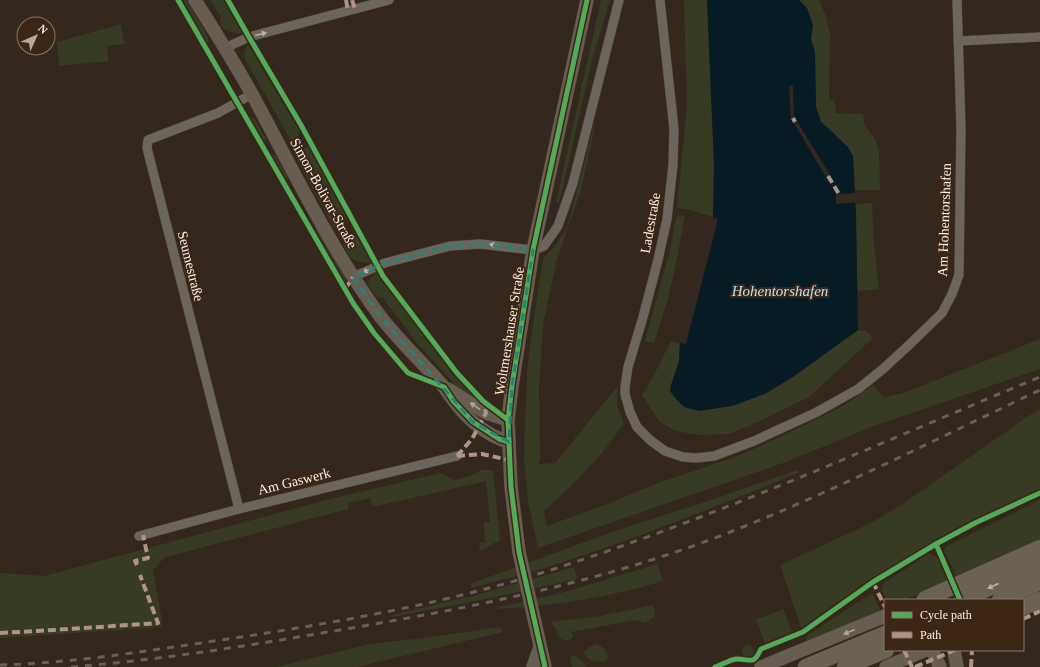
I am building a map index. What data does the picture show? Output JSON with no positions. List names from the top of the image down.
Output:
{
  "streets": {
    "street": [
      "Simon-Bolivar-Straße",
      "Am Hohentorshafen",
      "Ladestraße",
      "Seumestraße",
      "Woltmershauser Straße",
      "Am Gaswerk"
    ]
  },
  "crossings": [
    ["Simon-Bolivar-Straße", "Seumestraße"],
    ["Simon-Bolivar-Straße", "Woltmershauser Straße"],
    ["Am Hohentorshafen", "Ladestraße"],
    ["Seumestraße", "Am Gaswerk"]
  ],
  "water": ["Hohentorshafen"],
  "legend": ["Cycle path", "Path"],
  "north": "top right"
}
